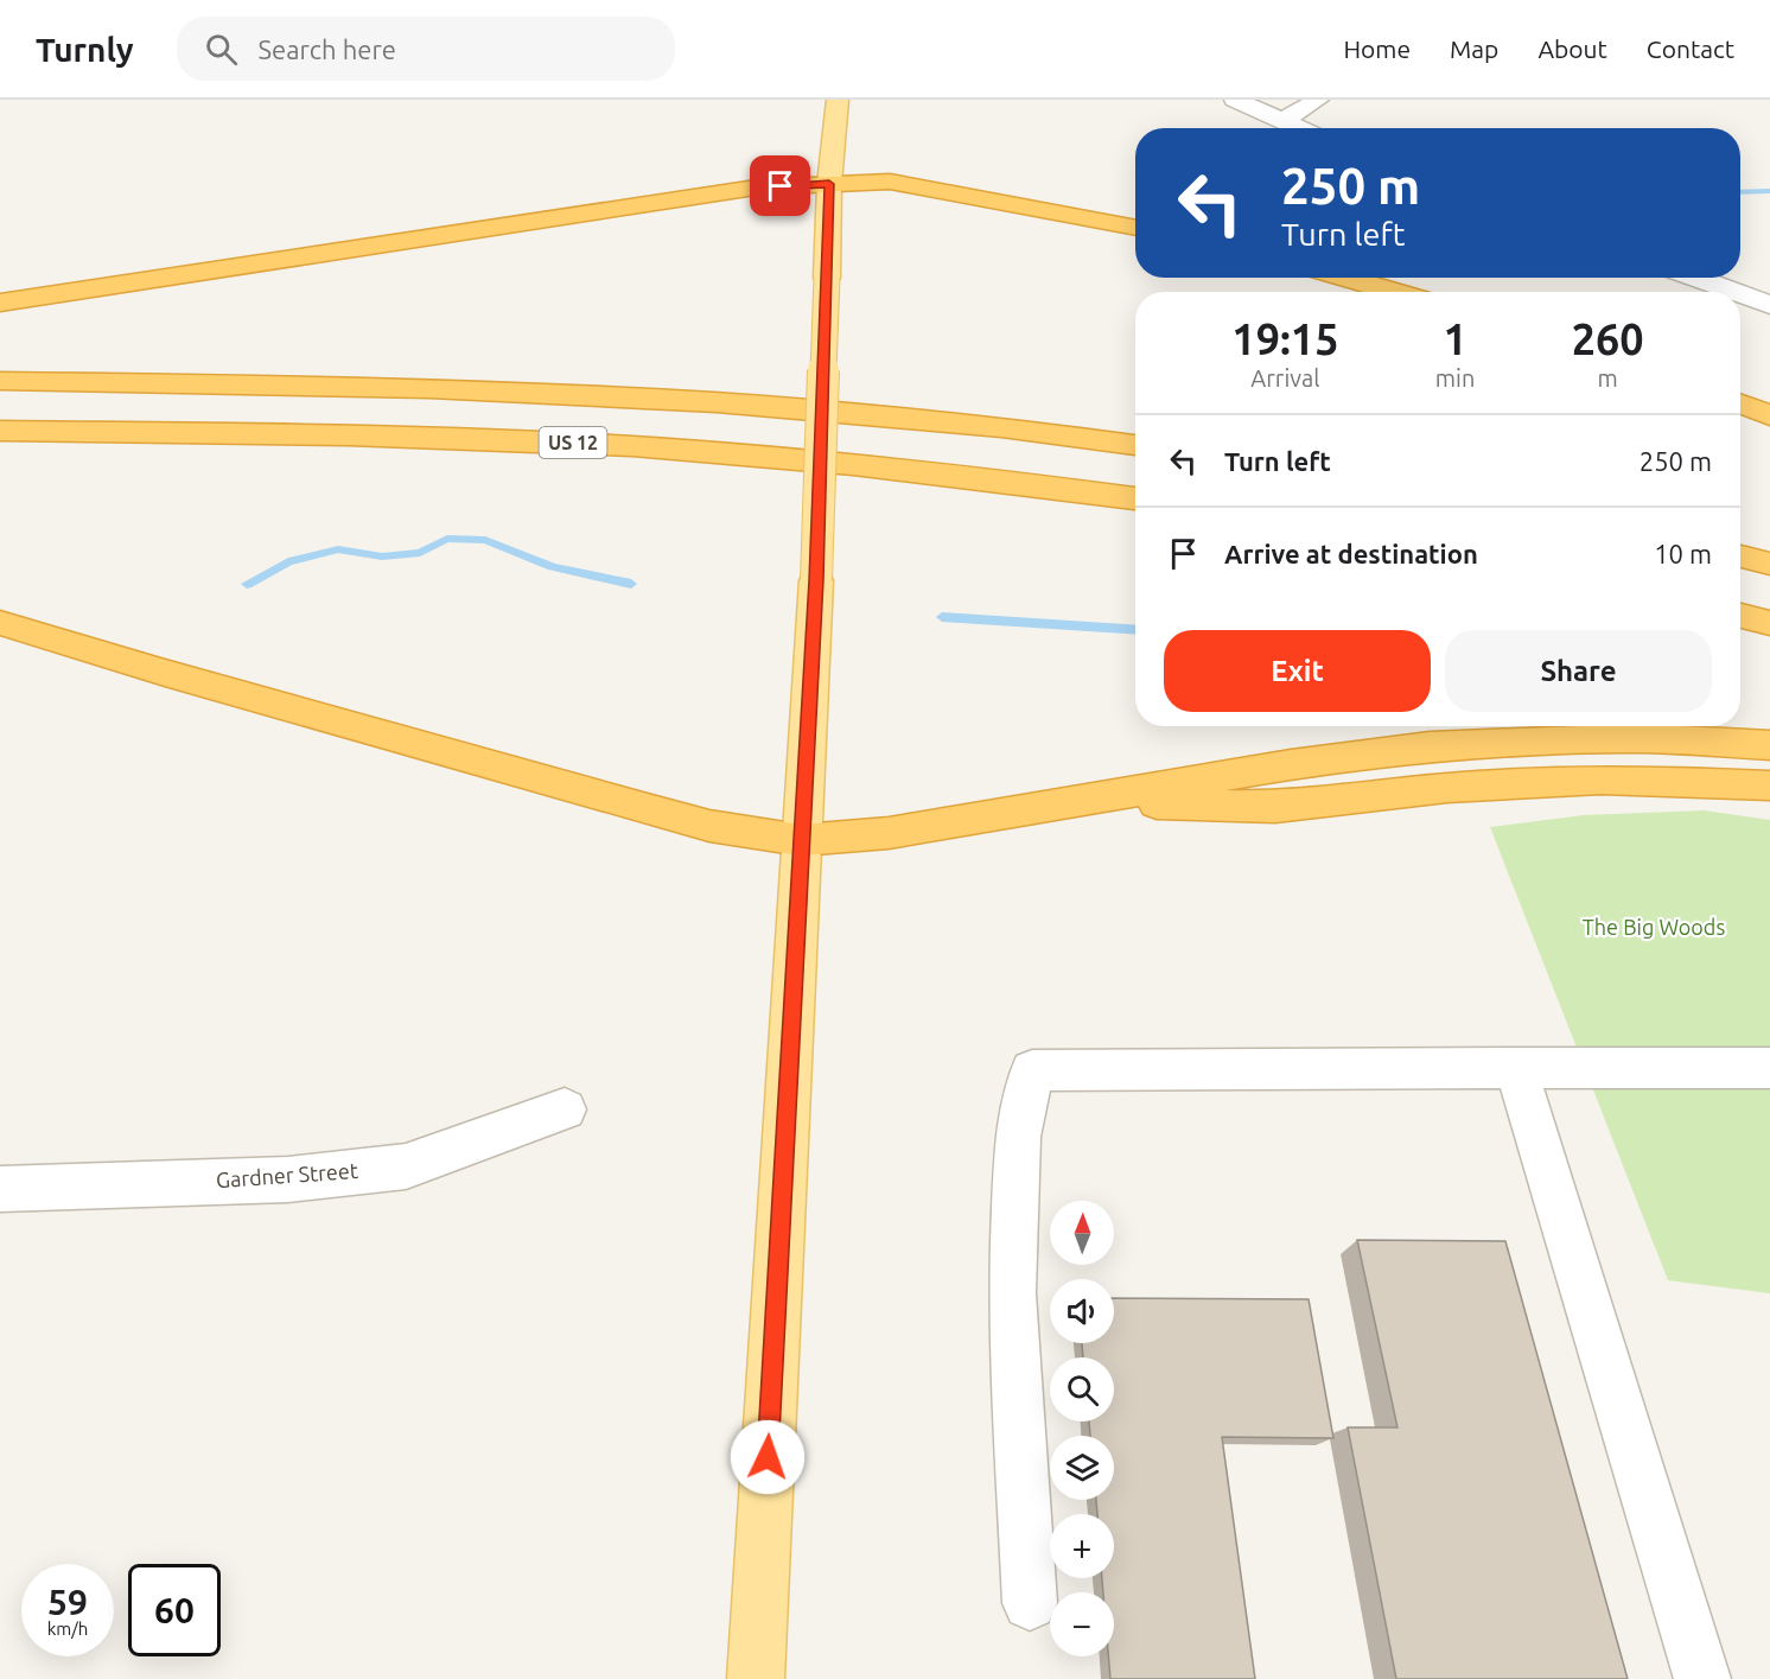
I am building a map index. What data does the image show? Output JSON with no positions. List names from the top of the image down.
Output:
{
  "streets": {
    "highway": ["US 12"],
    "street": ["Gardner Street"]
  },
  "parks": ["The Big Woods"],
  "north": "top",
  "page": {
    "header": "Turnly",
    "search": "Search here",
    "nav": [
      "Home",
      "Map",
      "About",
      "Contact"
    ],
    "turn": ["250 m", "Turn left"],
    "eta": [
      "19:15",
      "Arrival",
      "1",
      "min",
      "260",
      "m"
    ],
    "list": [
      {
        "name": "Turn left",
        "value": "250 m"
      },
      {
        "name": "Arrive at destination",
        "value": "10 m"
      }
    ],
    "buttons": ["Exit", "Share"],
    "map_buttons": ["+", "−"],
    "speed": "59 km/h",
    "limit": "60"
  }
}
